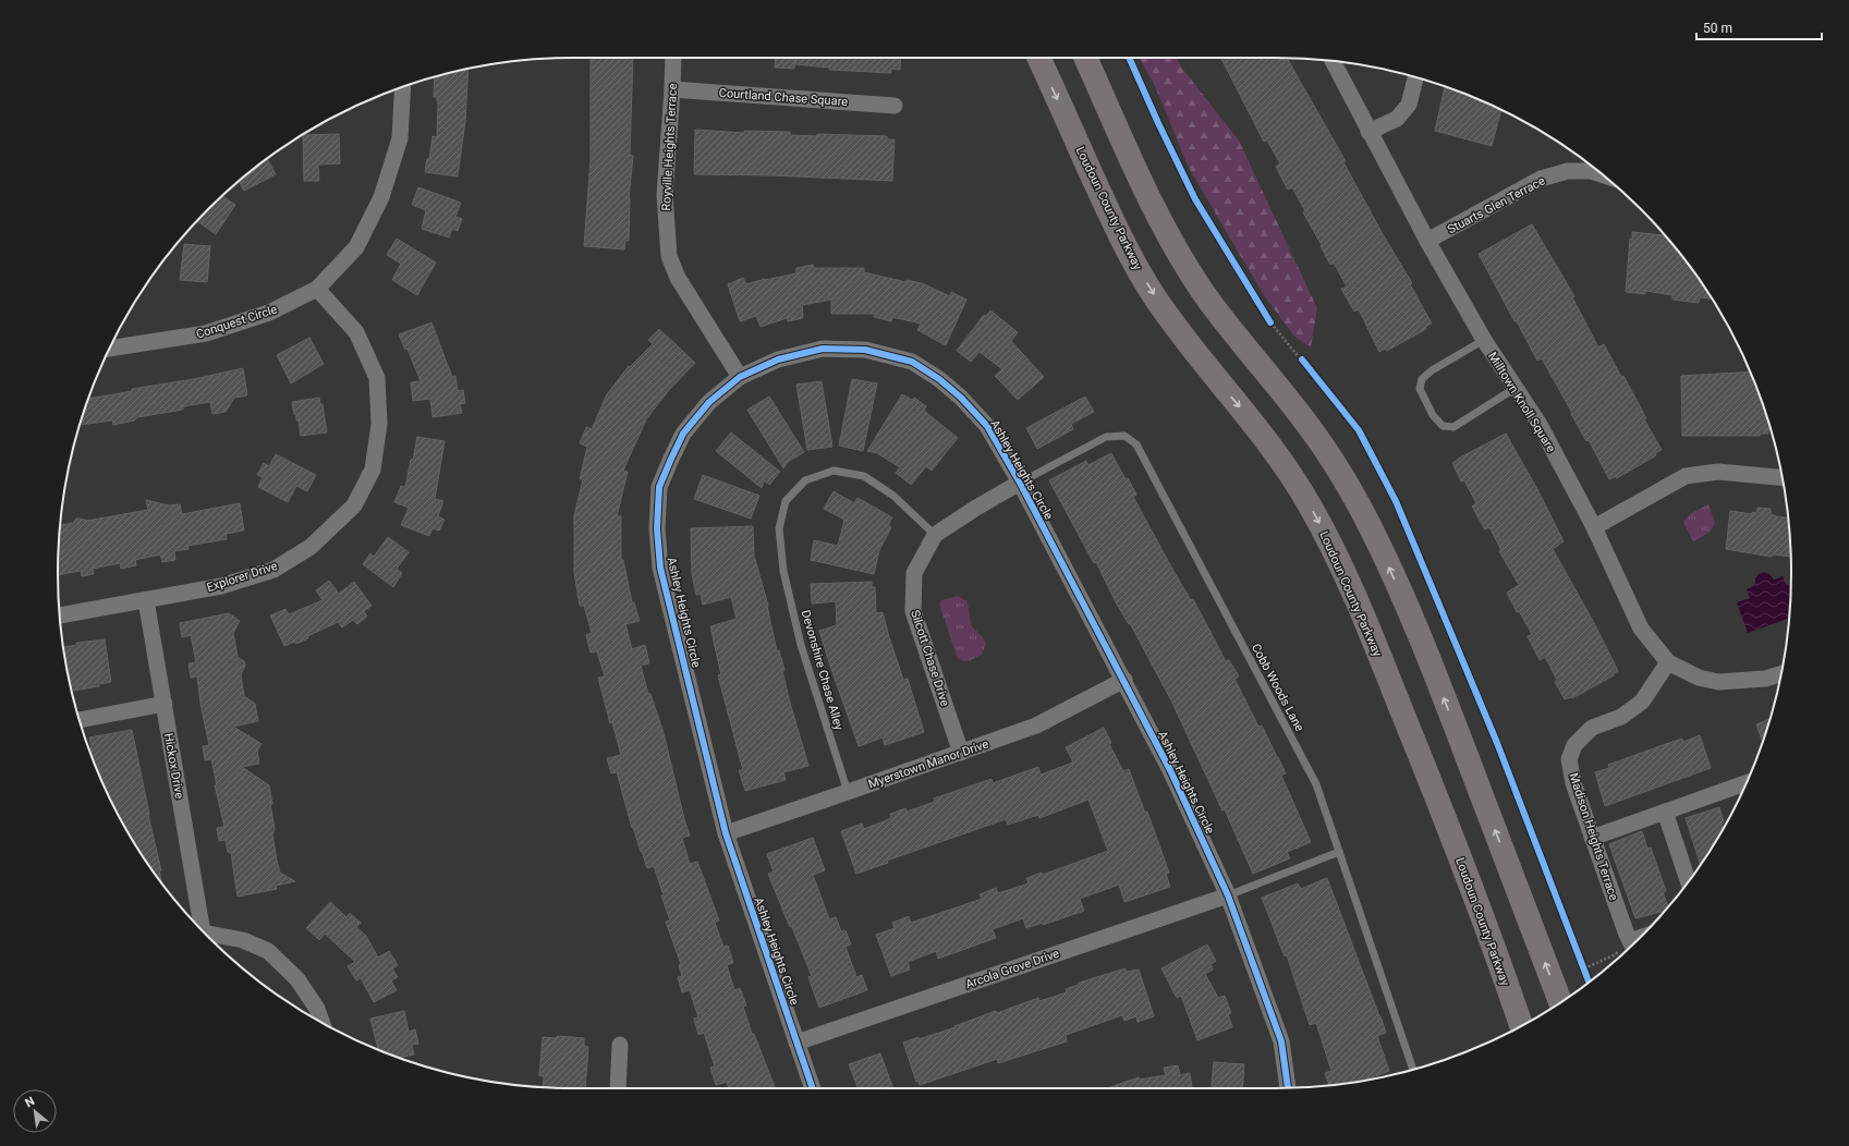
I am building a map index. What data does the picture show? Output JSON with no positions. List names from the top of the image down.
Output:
{
  "streets": {
    "main road": ["Loudoun County Parkway"],
    "street": [
      "Courtland Chase Square",
      "Royville Heights Terrace",
      "Stuarts Glen Terrace",
      "Conquest Circle",
      "Milltown Knoll Square",
      "Ashley Heights Circle",
      "Explorer Drive",
      "Silcott Chase Drive",
      "Myerstown Manor Drive",
      "Hickox Drive",
      "Madison Heights Terrace",
      "Arcola Grove Drive"
    ],
    "lane": ["Devonshire Chase Alley", "Cobb Woods Lane"]
  },
  "crossings": [
    ["Courtland Chase Square", "Royville Heights Terrace"],
    ["Royville Heights Terrace", "Ashley Heights Circle"],
    ["Stuarts Glen Terrace", "Milltown Knoll Square"],
    ["Conquest Circle", "Explorer Drive"],
    ["Milltown Knoll Square", "Madison Heights Terrace"],
    ["Ashley Heights Circle", "Silcott Chase Drive"],
    ["Ashley Heights Circle", "Cobb Woods Lane"],
    ["Ashley Heights Circle", "Myerstown Manor Drive"],
    ["Ashley Heights Circle", "Arcola Grove Drive"],
    ["Explorer Drive", "Hickox Drive"],
    ["Silcott Chase Drive", "Devonshire Chase Alley"],
    ["Silcott Chase Drive", "Cobb Woods Lane"],
    ["Silcott Chase Drive", "Myerstown Manor Drive"],
    ["Devonshire Chase Alley", "Myerstown Manor Drive"]
  ],
  "scale_bar": "50 m",
  "north": "top left"
}
